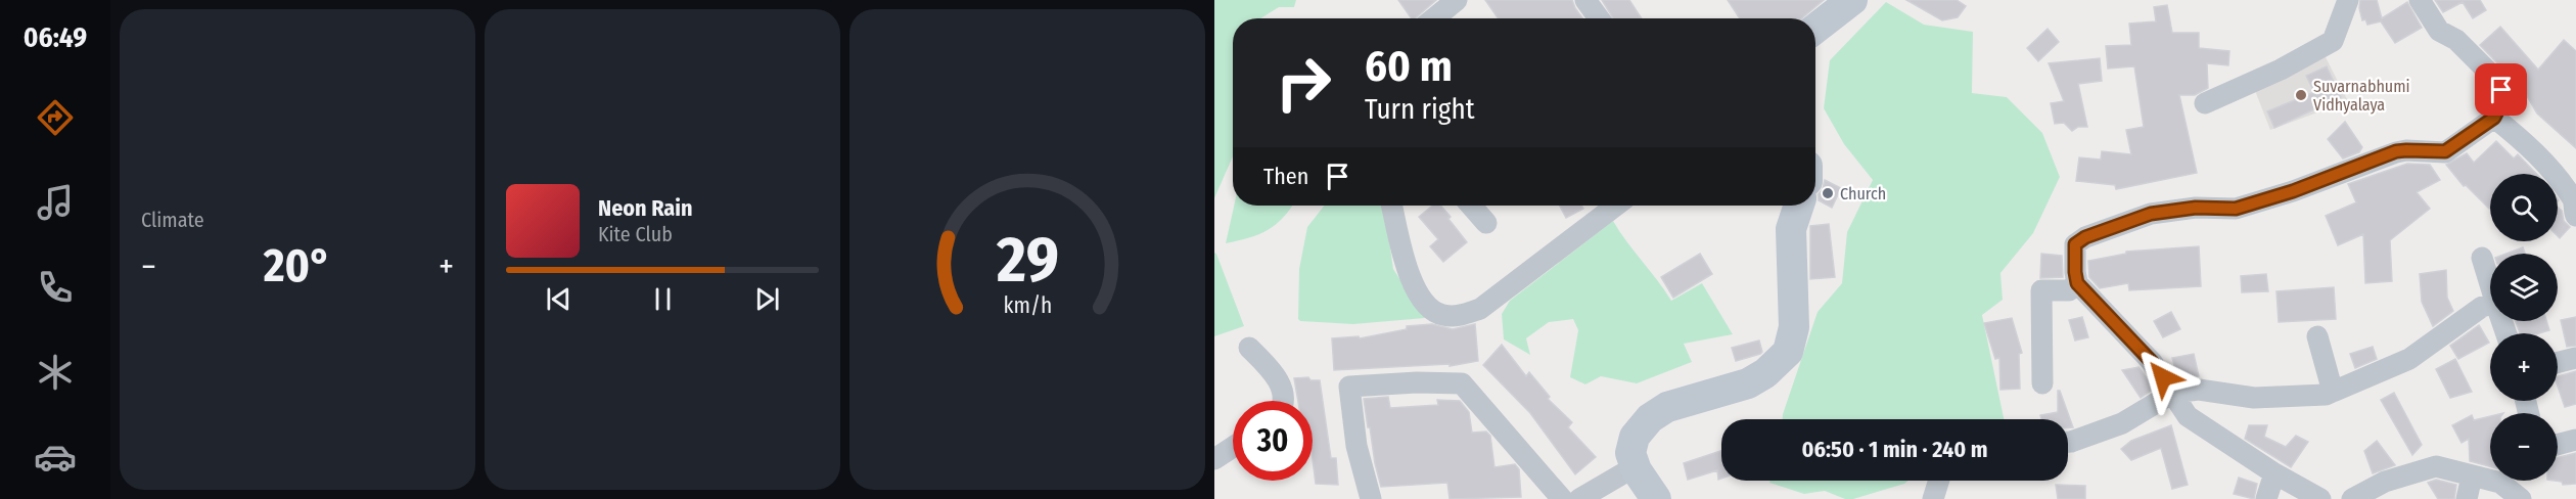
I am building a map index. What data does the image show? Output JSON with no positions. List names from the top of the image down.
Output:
{
  "places": ["Suvarnabhumi Vidhyalaya", "Church"],
  "page": {
    "tabs": "06:49",
    "tile": "Climate",
    "turn": ["60 m", "Turn right"],
    "then": "Then",
    "map_buttons": ["+", "−"],
    "song": ["Neon Rain", "Kite Club"],
    "heat": ["−", "20°", "+"],
    "limit": "30",
    "trip": "06:50 · 1 min · 240 m",
    "gauge": ["29", "km/h"]
  }
}
